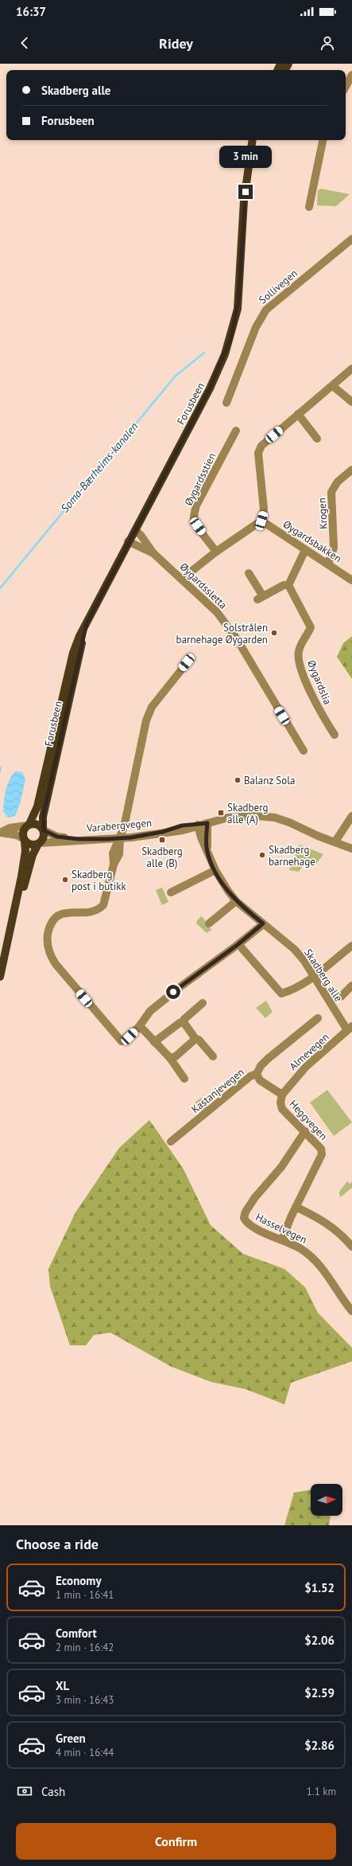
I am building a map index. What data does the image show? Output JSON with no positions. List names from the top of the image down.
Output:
{
  "streets": {
    "main road": ["Forusbeen"],
    "street": [
      "Sollivegen",
      "Øygardsstien",
      "Krogen",
      "Øygardsbakken",
      "Øygardssletta",
      "Øygardslia",
      "Varabergvegen",
      "Skadberg alle",
      "Almevegen",
      "Kastanjevegen",
      "Heggvegen",
      "Hasselvegen"
    ]
  },
  "crossings": [
    ["Forusbeen", "Øygardssletta"],
    ["Krogen", "Øygardsbakken"],
    ["Varabergvegen", "Skadberg alle"],
    ["Skadberg alle", "Almevegen"],
    ["Almevegen", "Heggvegen"],
    ["Kastanjevegen", "Heggvegen"],
    ["Heggvegen", "Hasselvegen"]
  ],
  "water": ["Soma-Bærheims-kanalen"],
  "places": {
    "other": [
      "Solstrålen barnehage Øygarden",
      "Balanz Sola",
      "Skadberg barnehage",
      "Skadberg post i butikk"
    ],
    "transit": ["Skadberg alle (A)", "Skadberg alle (B)"]
  },
  "north": "right",
  "page": {
    "status": "16:37",
    "header": "Ridey",
    "banner": ["Skadberg alle", "Forusbeen"],
    "bubble": "3 min",
    "heading": "Choose a ride",
    "list": [
      {
        "name": "Economy",
        "note": "1 min · 16:41",
        "value": "$1.52"
      },
      {
        "name": "Comfort",
        "note": "2 min · 16:42",
        "value": "$2.06"
      },
      {
        "name": "XL",
        "note": "3 min · 16:43",
        "value": "$2.59"
      },
      {
        "name": "Green",
        "note": "4 min · 16:44",
        "value": "$2.86"
      }
    ],
    "pay": ["Cash", "1.1 km"],
    "buttons": "Confirm"
  }
}
